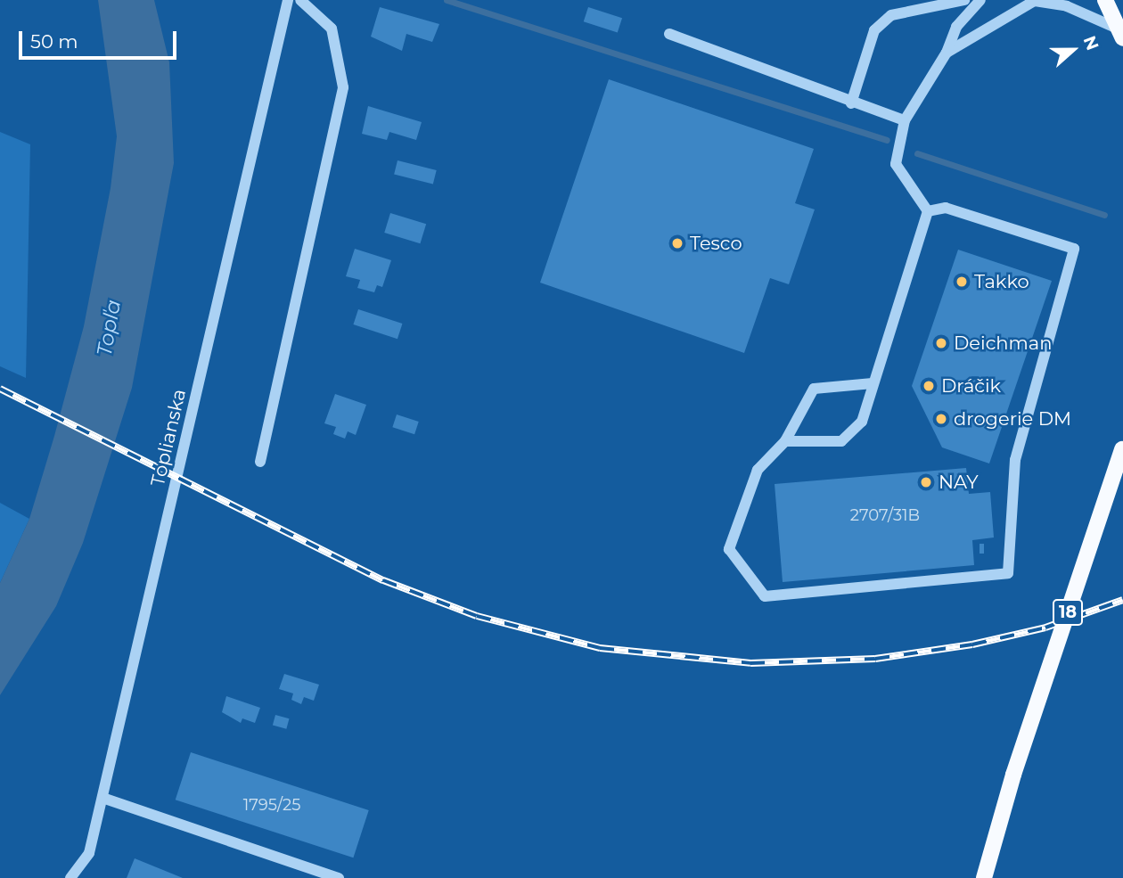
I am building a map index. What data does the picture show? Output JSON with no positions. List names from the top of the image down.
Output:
{
  "streets": {
    "main road": ["18"],
    "street": ["Toplianska"]
  },
  "water": ["Topľa"],
  "places": [
    "Tesco",
    "Takko",
    "Deichman",
    "Dráčik",
    "drogerie DM",
    "NAY"
  ],
  "house_numbers": ["2707/31B", "1795/25"],
  "scale_bar": "50 m",
  "north": "right"
}
